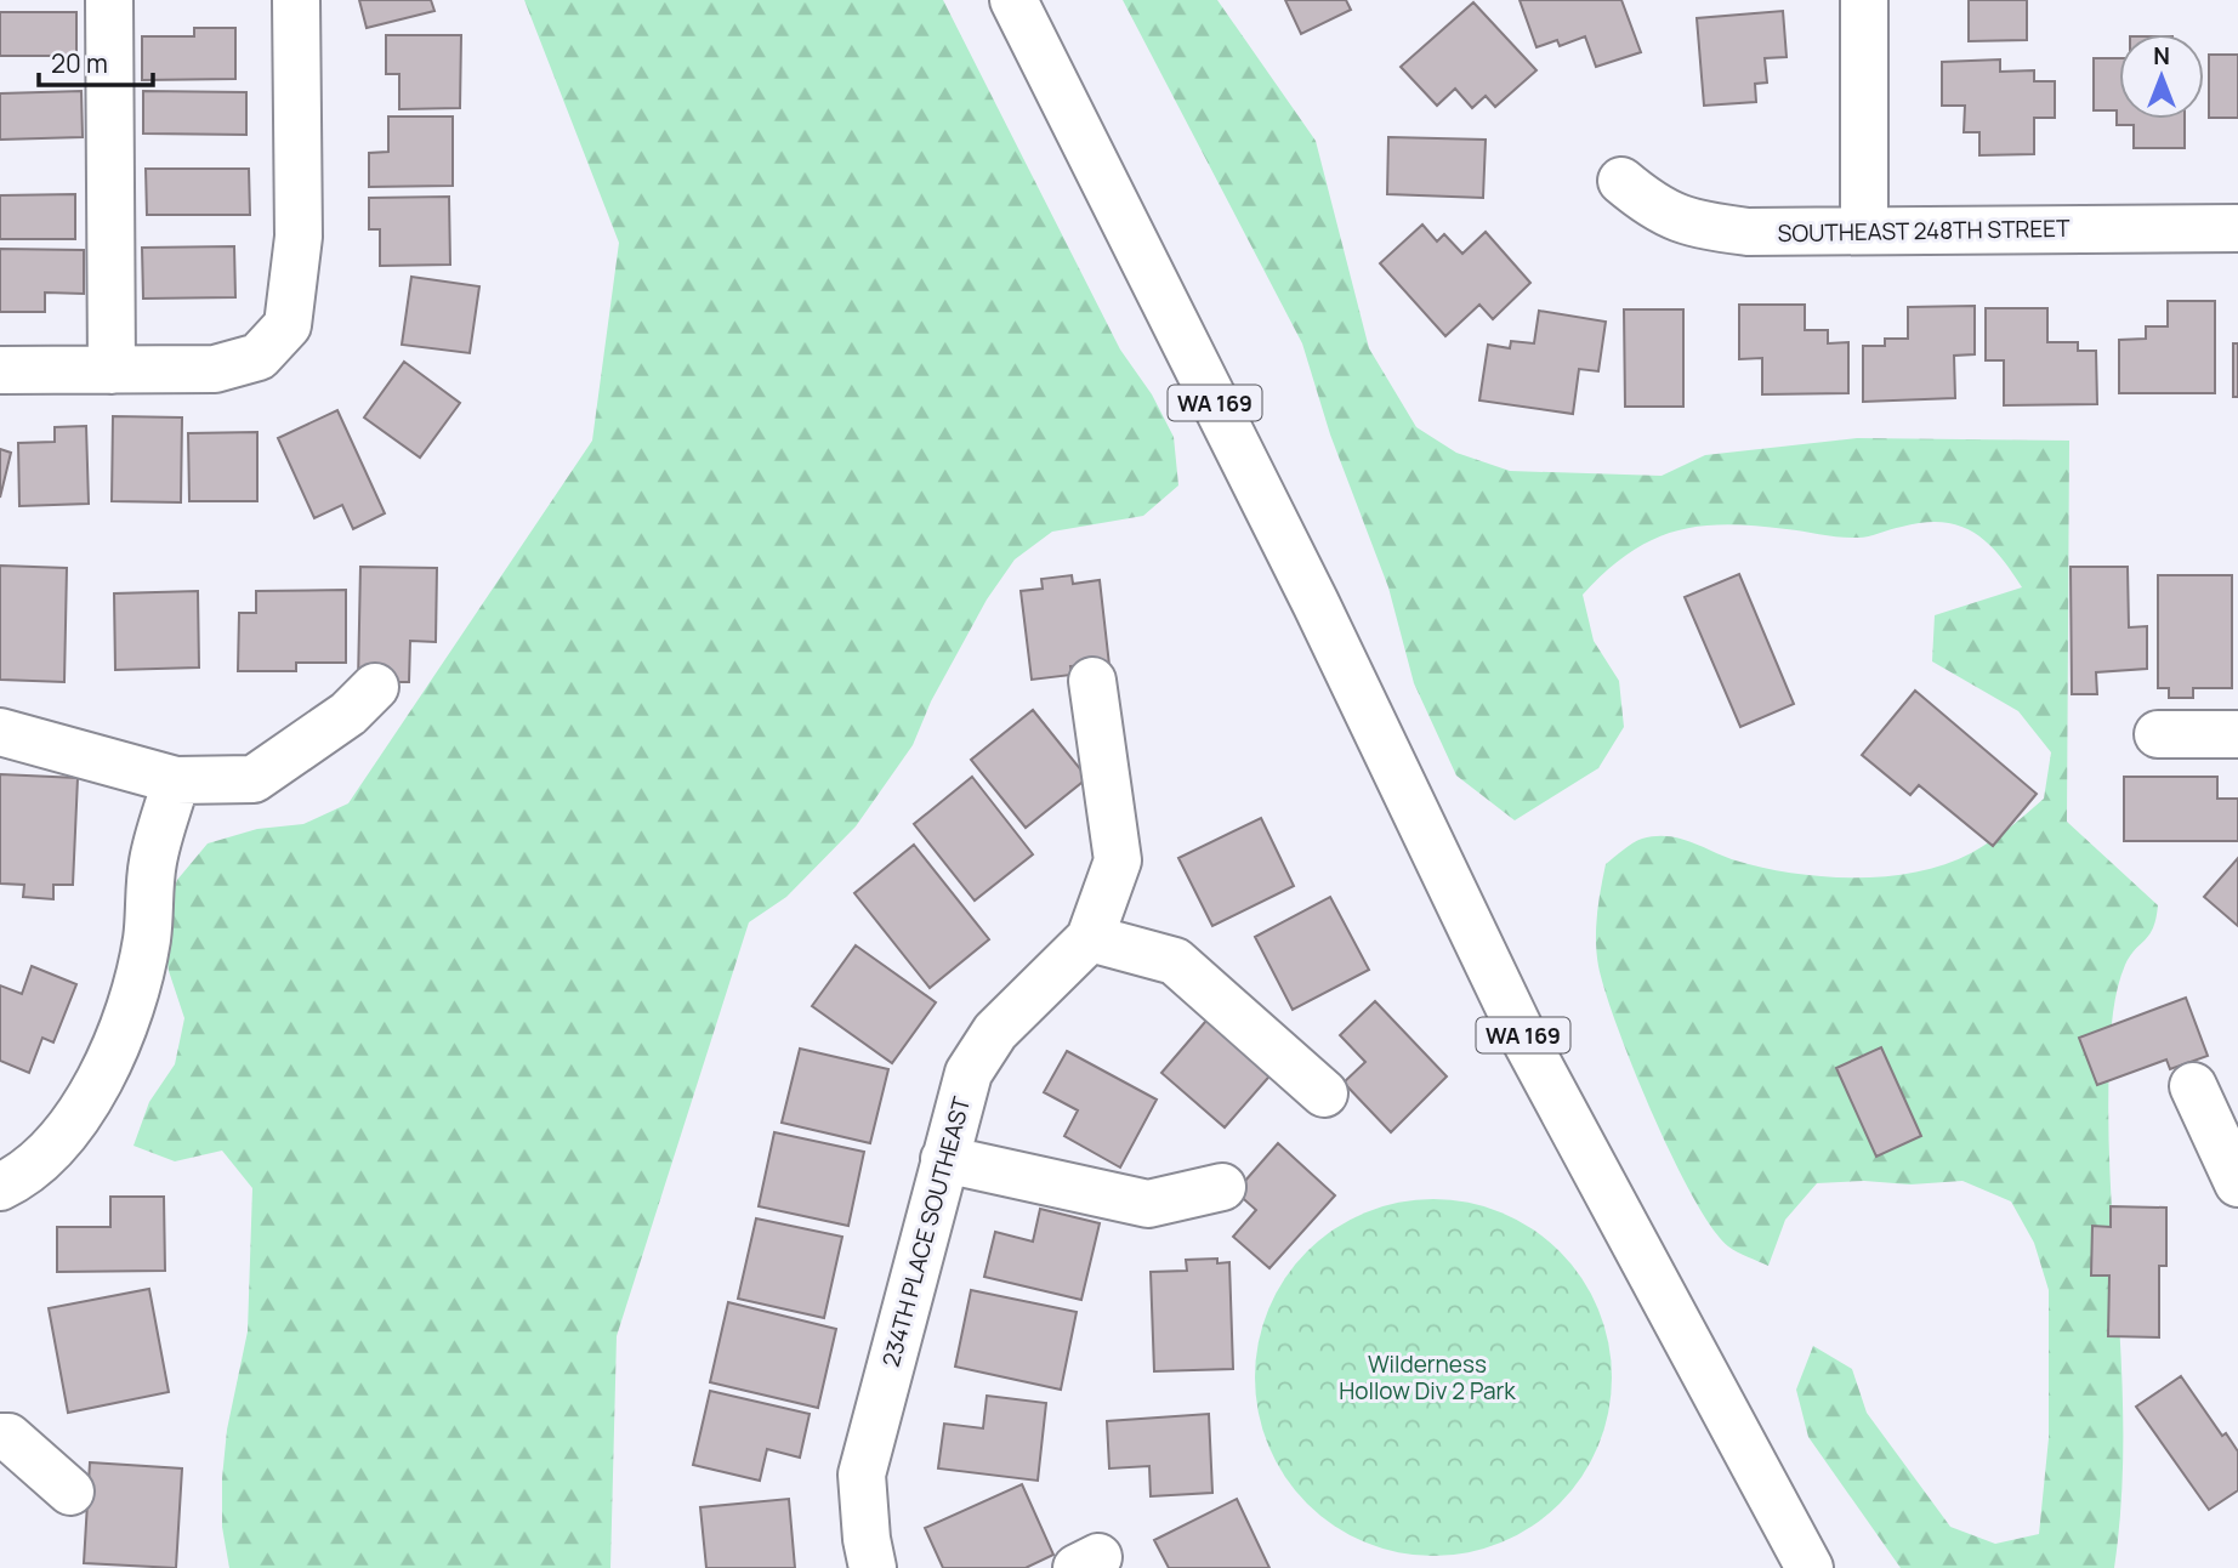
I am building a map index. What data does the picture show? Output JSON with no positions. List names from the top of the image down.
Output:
{
  "streets": {
    "street": ["SOUTHEAST 248TH STREET", "WA 169", "234TH PLACE SOUTHEAST"]
  },
  "parks": ["Wilderness Hollow Div 2 Park"],
  "scale_bar": "20 m",
  "north": "top"
}
